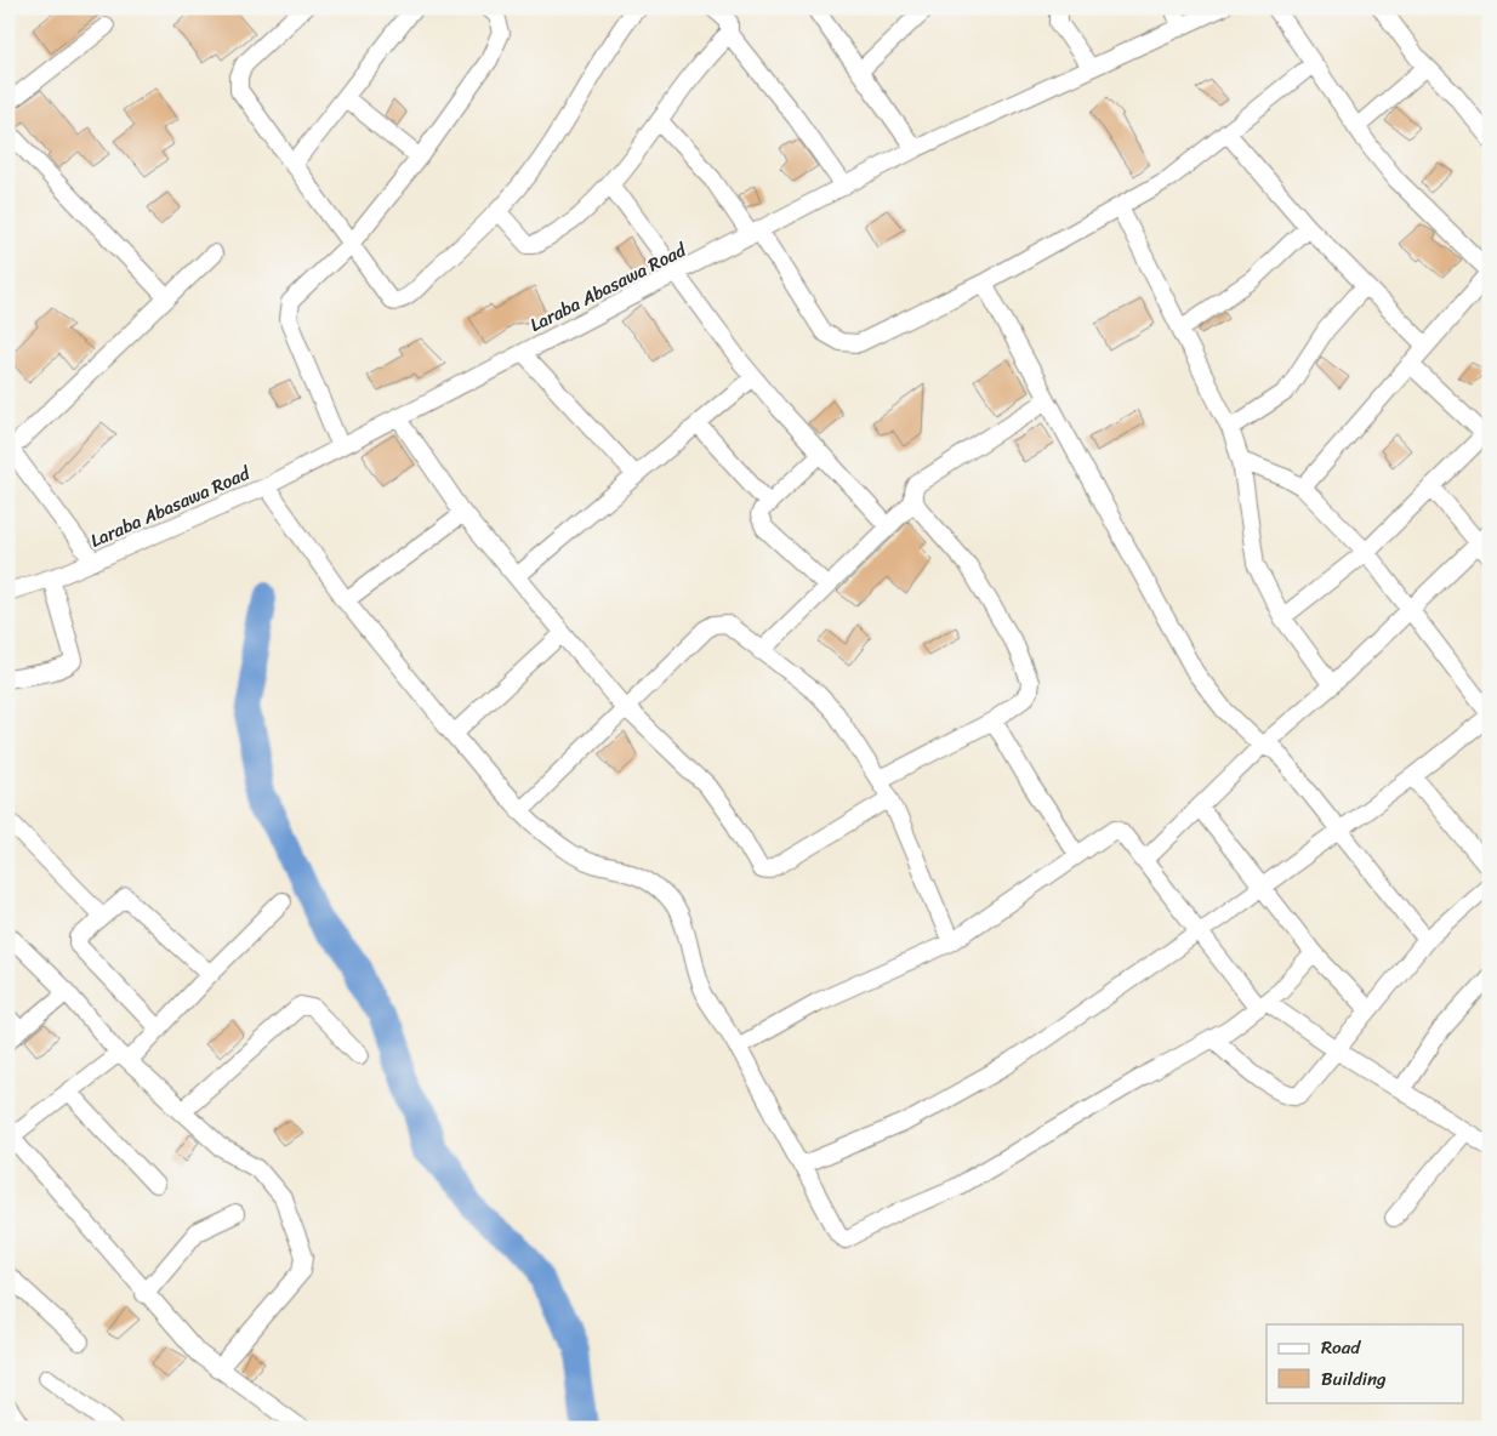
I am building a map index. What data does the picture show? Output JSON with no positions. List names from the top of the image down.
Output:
{
  "streets": {
    "street": ["Laraba Abasawa Road"]
  },
  "legend": ["Road", "Building"]
}
